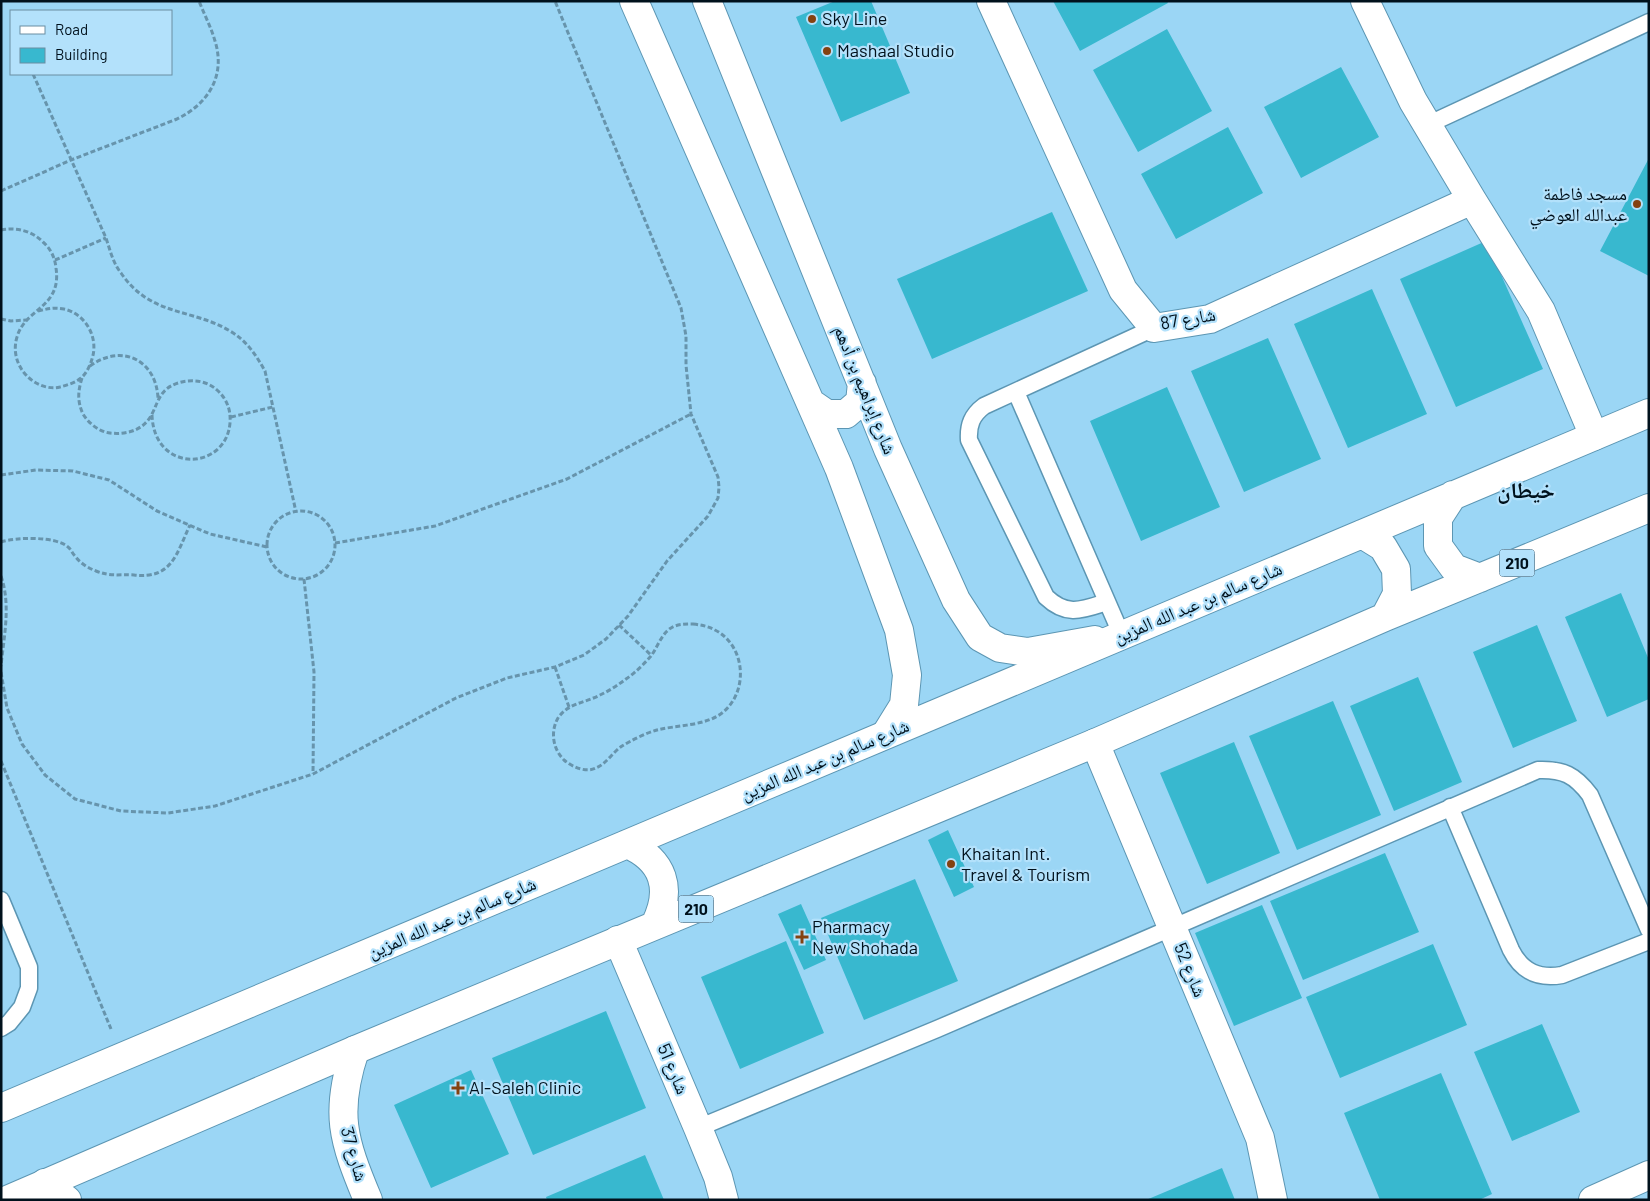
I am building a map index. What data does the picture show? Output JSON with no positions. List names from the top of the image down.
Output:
{
  "streets": {
    "street": [
      "شارع 87",
      "شارع إبراهيم بن أدهم",
      "210",
      "شارع سالم بن عبد الله المزين",
      "شارع 52",
      "51 شارع",
      "شارع 37"
    ]
  },
  "crossings": [
    ["شارع إبراهيم بن أدهم", "شارع سالم بن عبد الله المزين"],
    ["210", "شارع 52"],
    ["210", "51 شارع"],
    ["210", "شارع 37"]
  ],
  "districts": ["خيطان"],
  "places": {
    "other": [
      "Sky Line",
      "Mashaal Studio",
      "مسجد فاطمة عبدالله العوضي",
      "Khaitan Int. Travel & Tourism"
    ],
    "health": ["Pharmacy New Shohada", "Al-Saleh Clinic"]
  },
  "legend": ["Road", "Building"]
}
